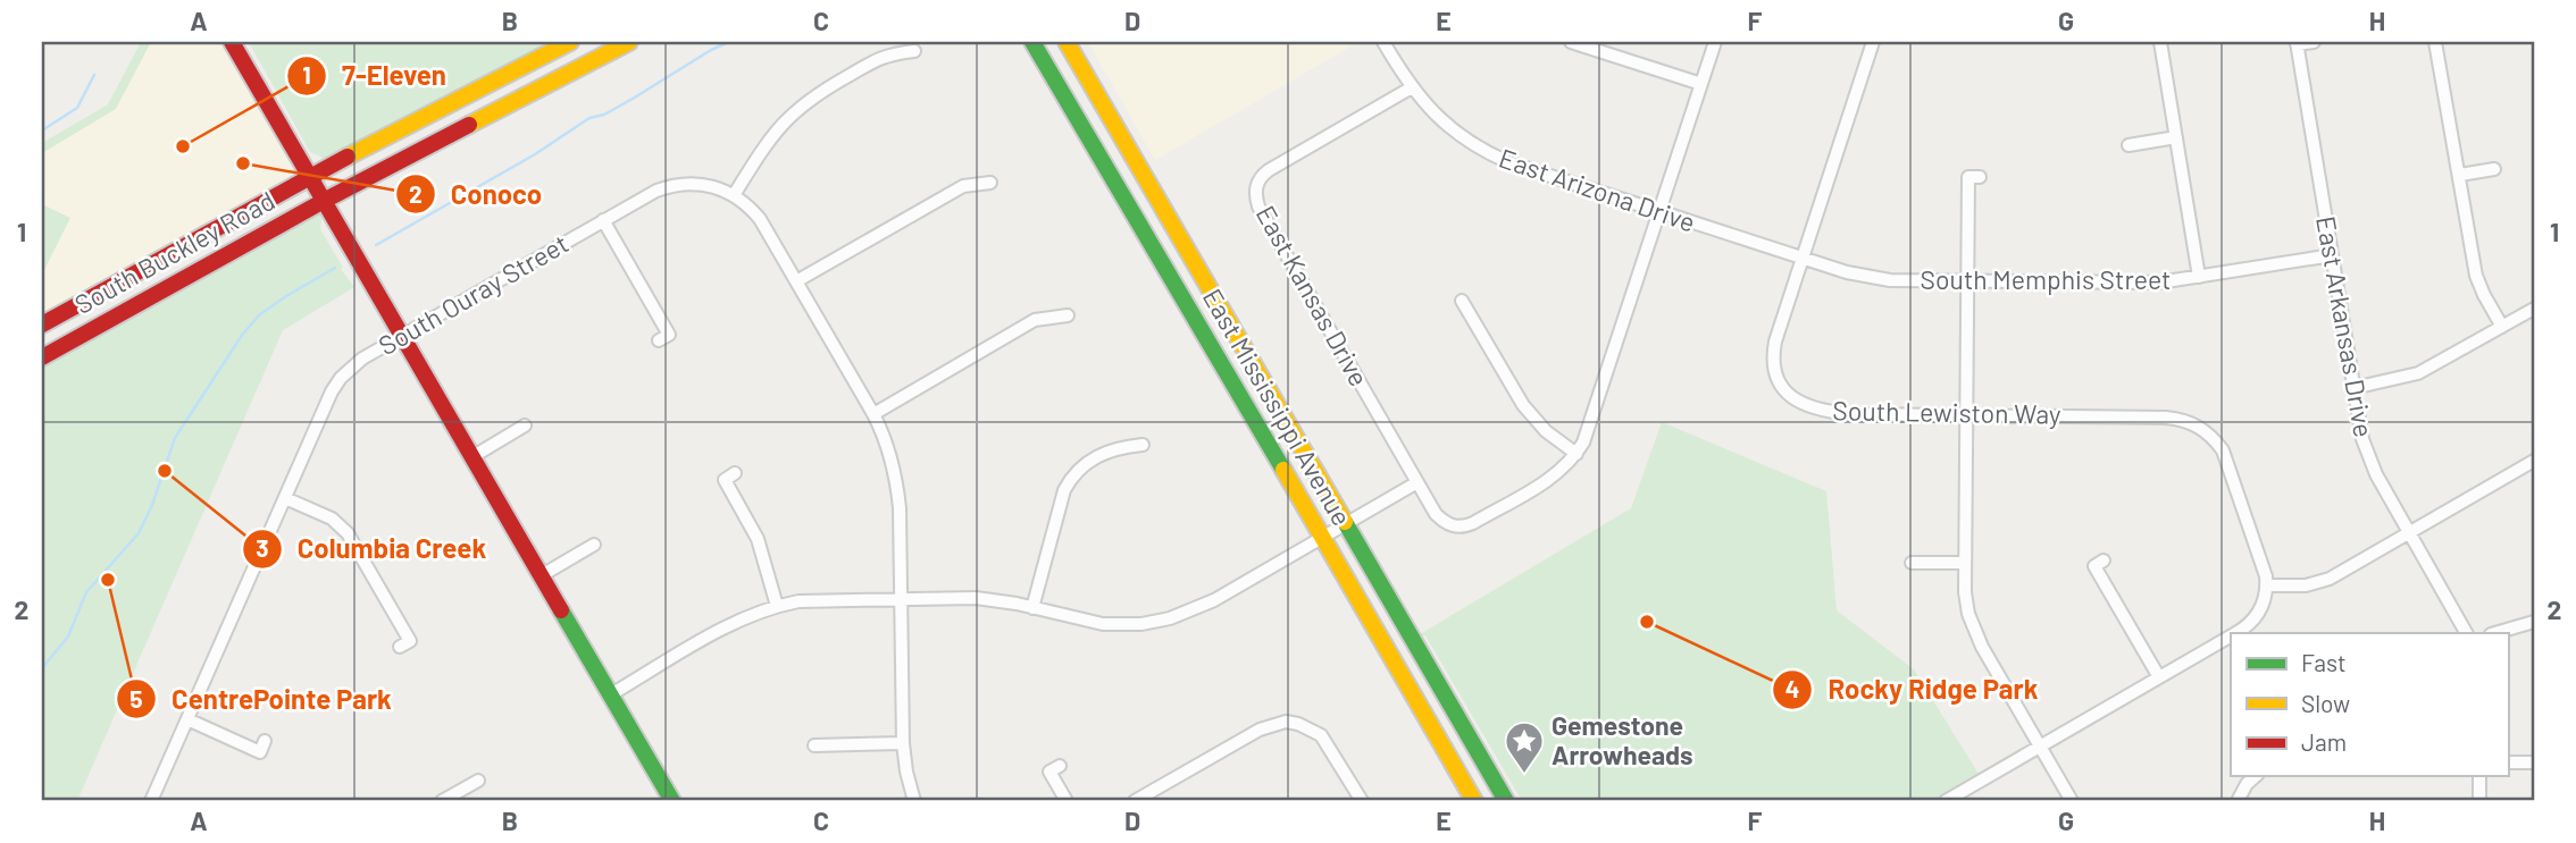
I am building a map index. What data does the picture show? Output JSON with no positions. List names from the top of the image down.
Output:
{
  "streets": {
    "main road": ["South Buckley Road", "East Mississippi Avenue"],
    "street": [
      "East Arizona Drive",
      "South Memphis Street",
      "South Ouray Street",
      "East Kansas Drive",
      "East Arkansas Drive",
      "South Lewiston Way"
    ]
  },
  "crossings": [
    ["East Arizona Drive", "South Memphis Street"],
    ["East Arizona Drive", "East Kansas Drive"],
    ["South Memphis Street", "East Arkansas Drive"],
    ["South Memphis Street", "South Lewiston Way"]
  ],
  "places": {
    "other": [
      "7-Eleven",
      "Conoco",
      "Columbia Creek",
      "CentrePointe Park",
      "Rocky Ridge Park"
    ],
    "place": ["Gemestone Arrowheads"]
  },
  "legend": ["Fast", "Slow", "Jam"],
  "grid": {
    "columns": [
      "A",
      "B",
      "C",
      "D",
      "E",
      "F",
      "G",
      "H"
    ],
    "rows": ["1", "2"]
  }
}
